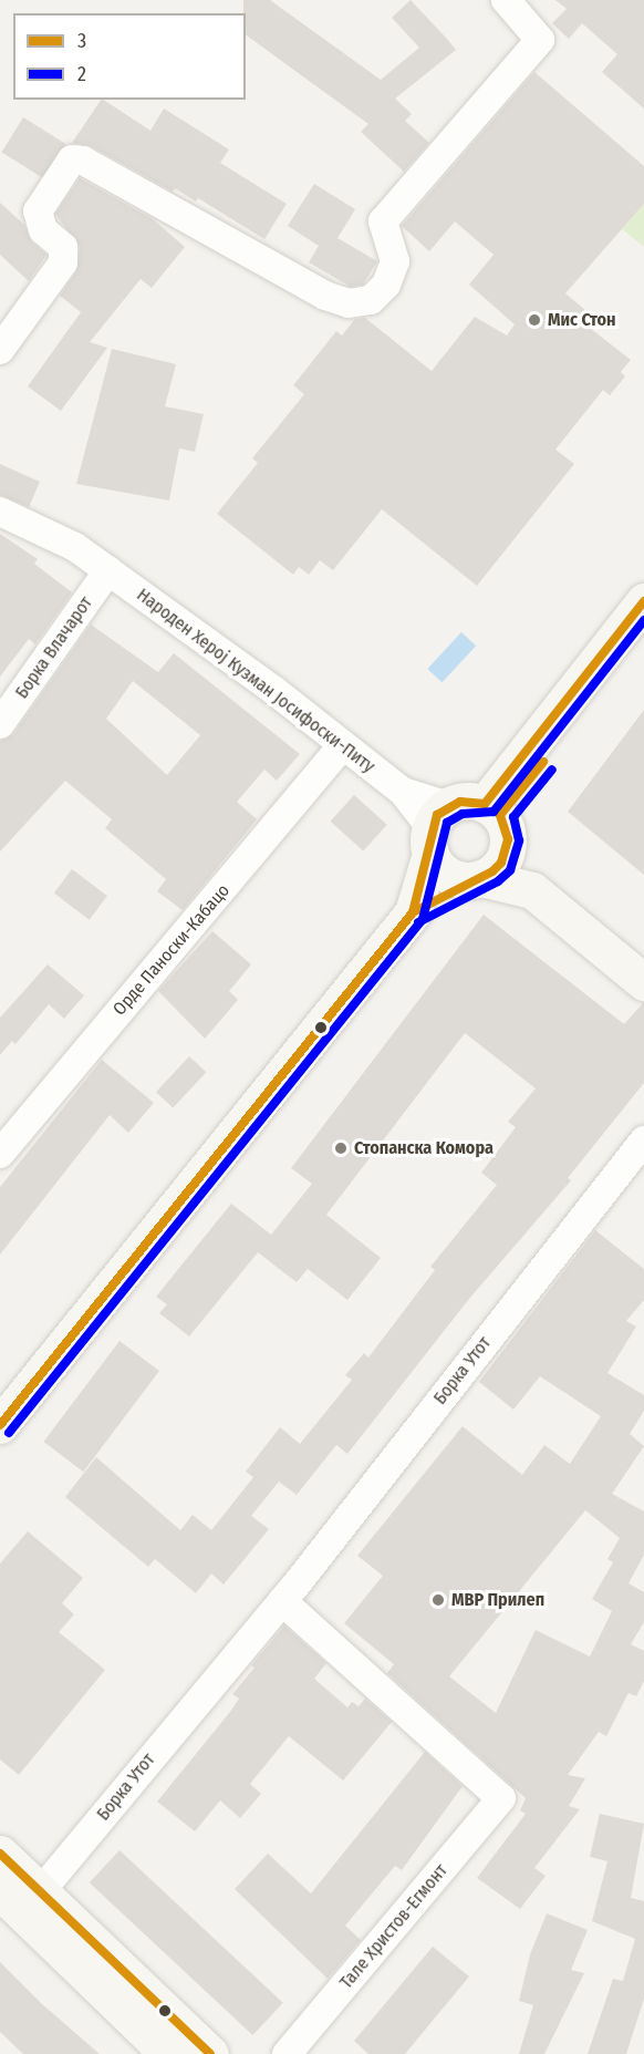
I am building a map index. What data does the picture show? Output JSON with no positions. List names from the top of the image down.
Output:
{
  "streets": {
    "street": [
      "Борка Влачарот",
      "Народен Херој Кузман Јосифоски-Питу",
      "Орде Паноски-Кабацо",
      "Борка Утот",
      "Тале Христов-Егмонт"
    ]
  },
  "crossings": [
    ["Борка Влачарот", "Народен Херој Кузман Јосифоски-Питу"],
    ["Народен Херој Кузман Јосифоски-Питу", "Орде Паноски-Кабацо"],
    ["Борка Утот", "Тале Христов-Егмонт"]
  ],
  "places": ["Мис Стон", "Стопанска Комора", "МВР Прилеп"],
  "lines": ["transit line 3", "transit line 2"],
  "legend": ["3", "2"]
}
